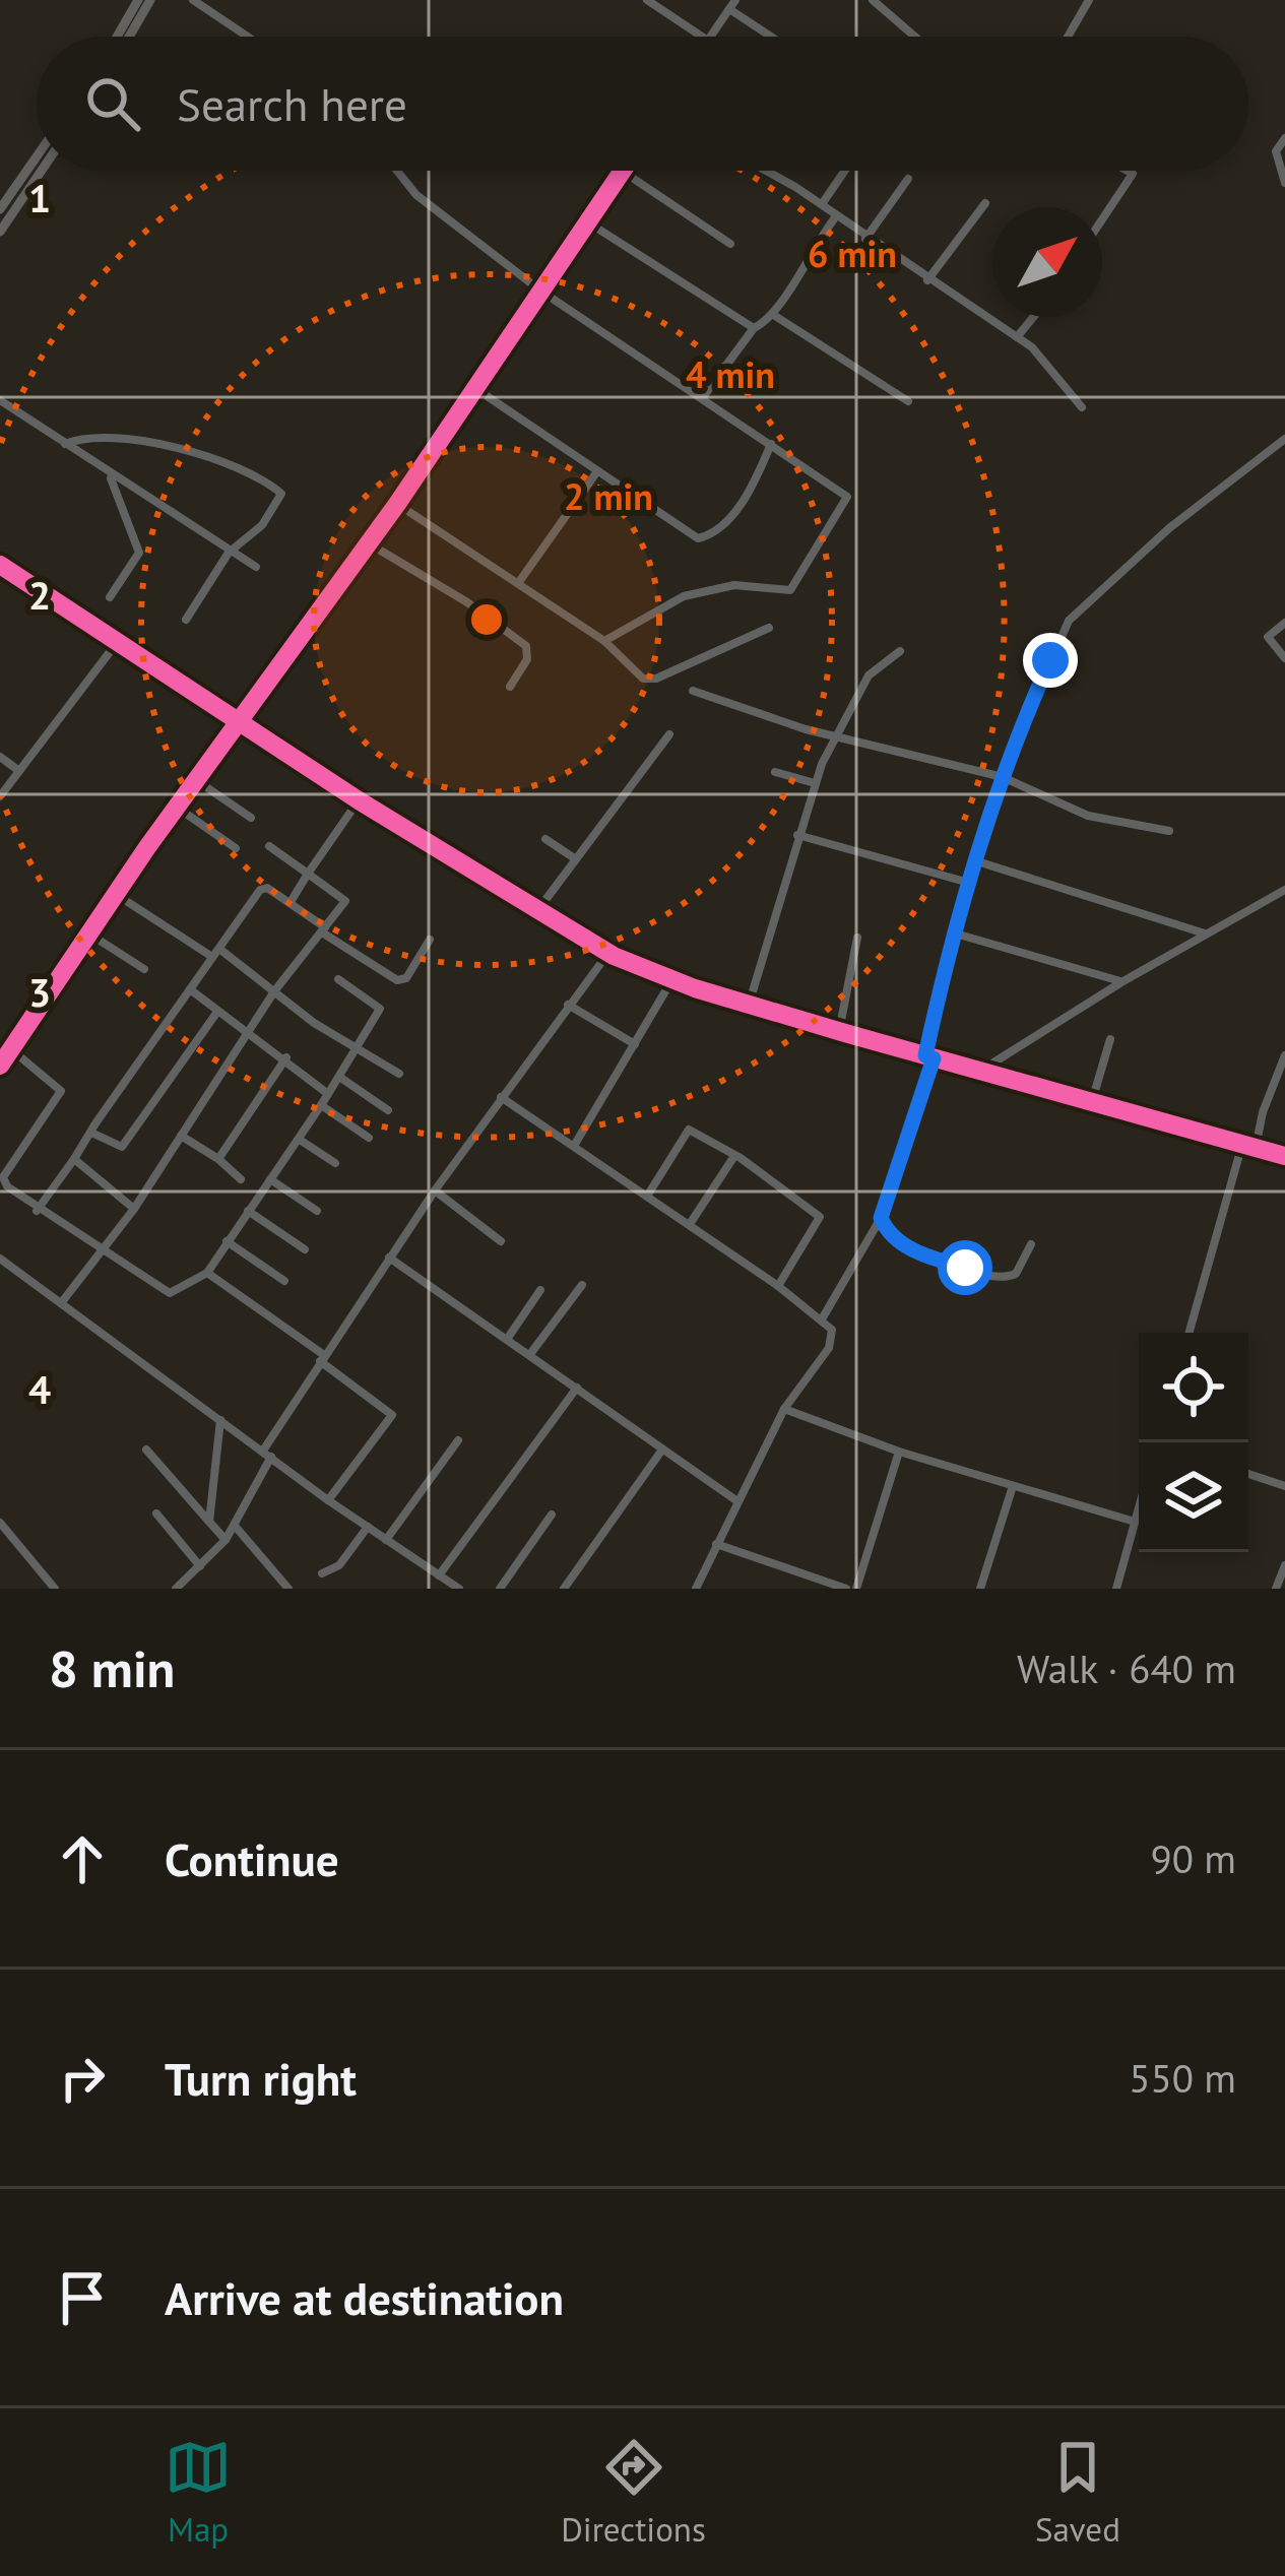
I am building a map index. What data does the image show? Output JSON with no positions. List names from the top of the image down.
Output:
{
  "north": "top right",
  "page": {
    "search": "Search here",
    "heading": ["8 min", "Walk · 640 m"],
    "list": [
      ["Continue", "90 m"],
      ["Turn right", "550 m"],
      "Arrive at destination"
    ],
    "nav": ["Map", "Directions", "Saved"]
  },
  "grid": {
    "rows": [
      "1",
      "2",
      "3",
      "4"
    ]
  },
  "rings": ["6 min", "4 min", "2 min"]
}
